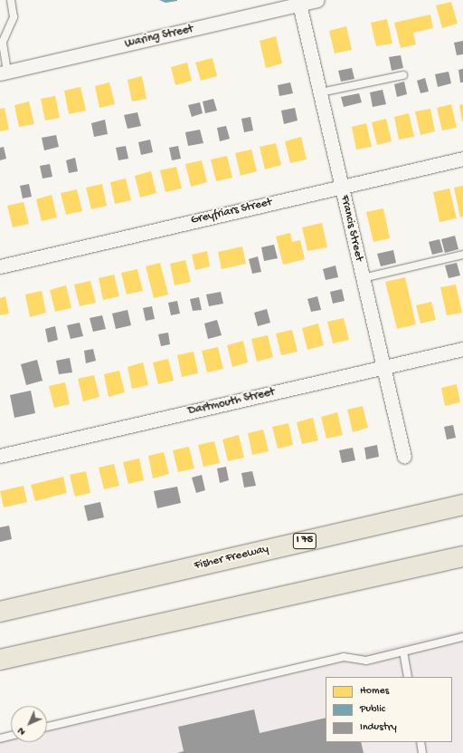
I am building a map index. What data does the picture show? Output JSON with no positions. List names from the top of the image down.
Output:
{
  "streets": {
    "highway": ["I 75", "Fisher Freeway"],
    "street": [
      "Waring Street",
      "Greyfriars Street",
      "Francis Street",
      "Dartmouth Street"
    ]
  },
  "crossings": [
    ["Waring Street", "Francis Street"],
    ["Greyfriars Street", "Francis Street"],
    ["Francis Street", "Dartmouth Street"]
  ],
  "legend": ["Homes", "Public", "Industry"],
  "north": "bottom left"
}
